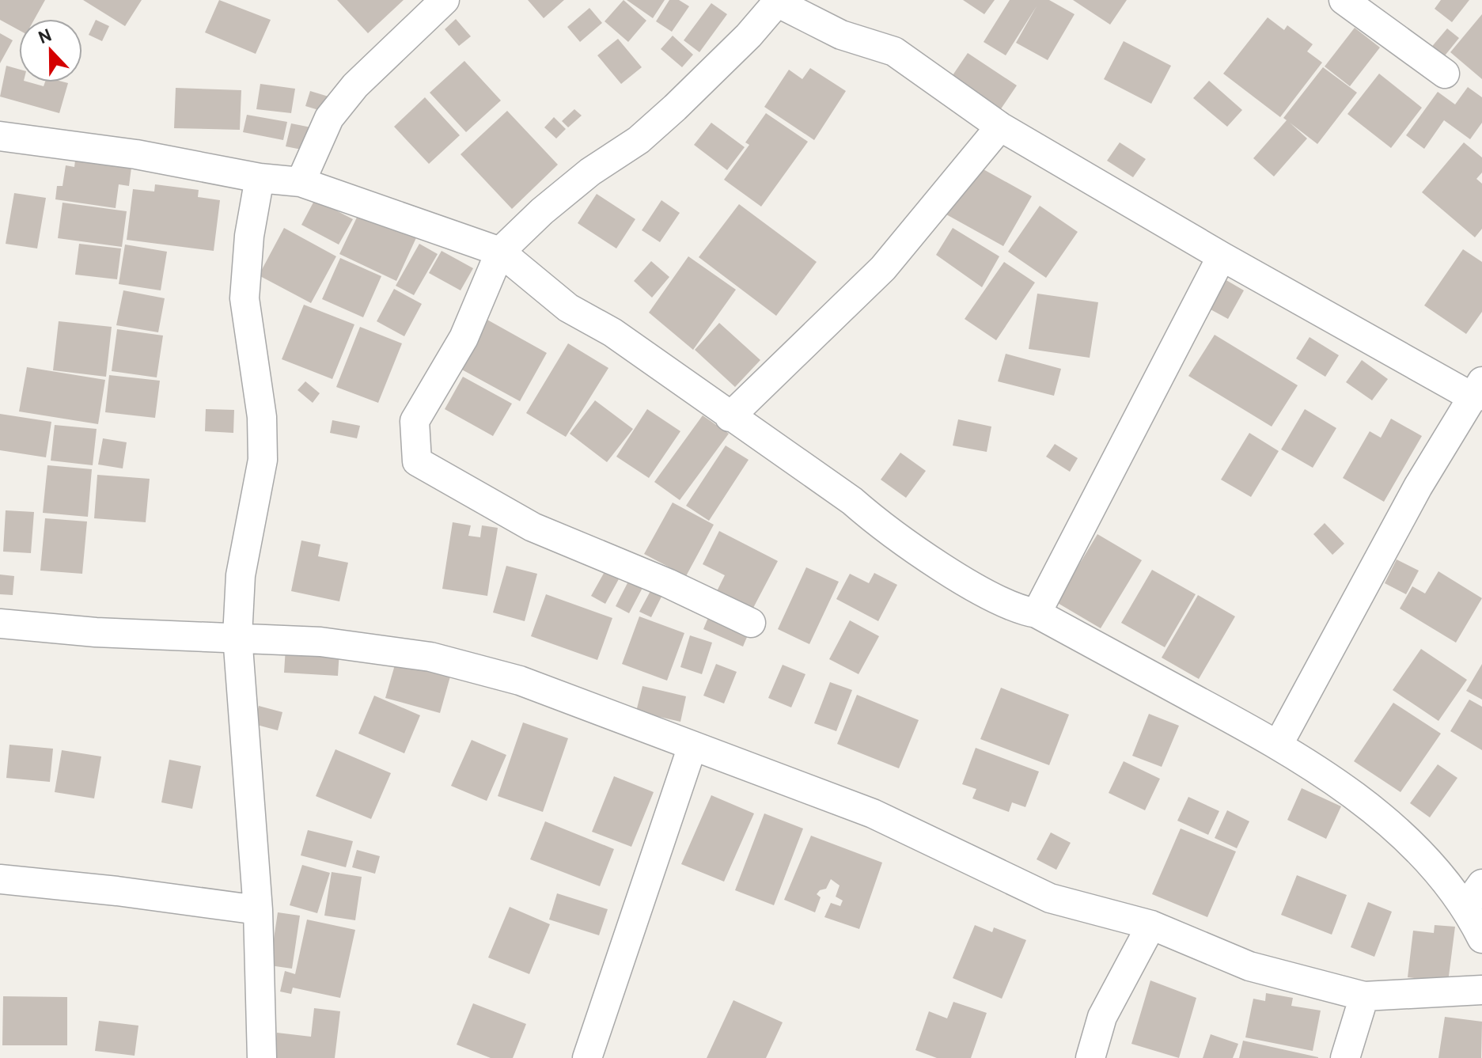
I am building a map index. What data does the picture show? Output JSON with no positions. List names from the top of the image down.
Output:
{
  "north": "top"
}
